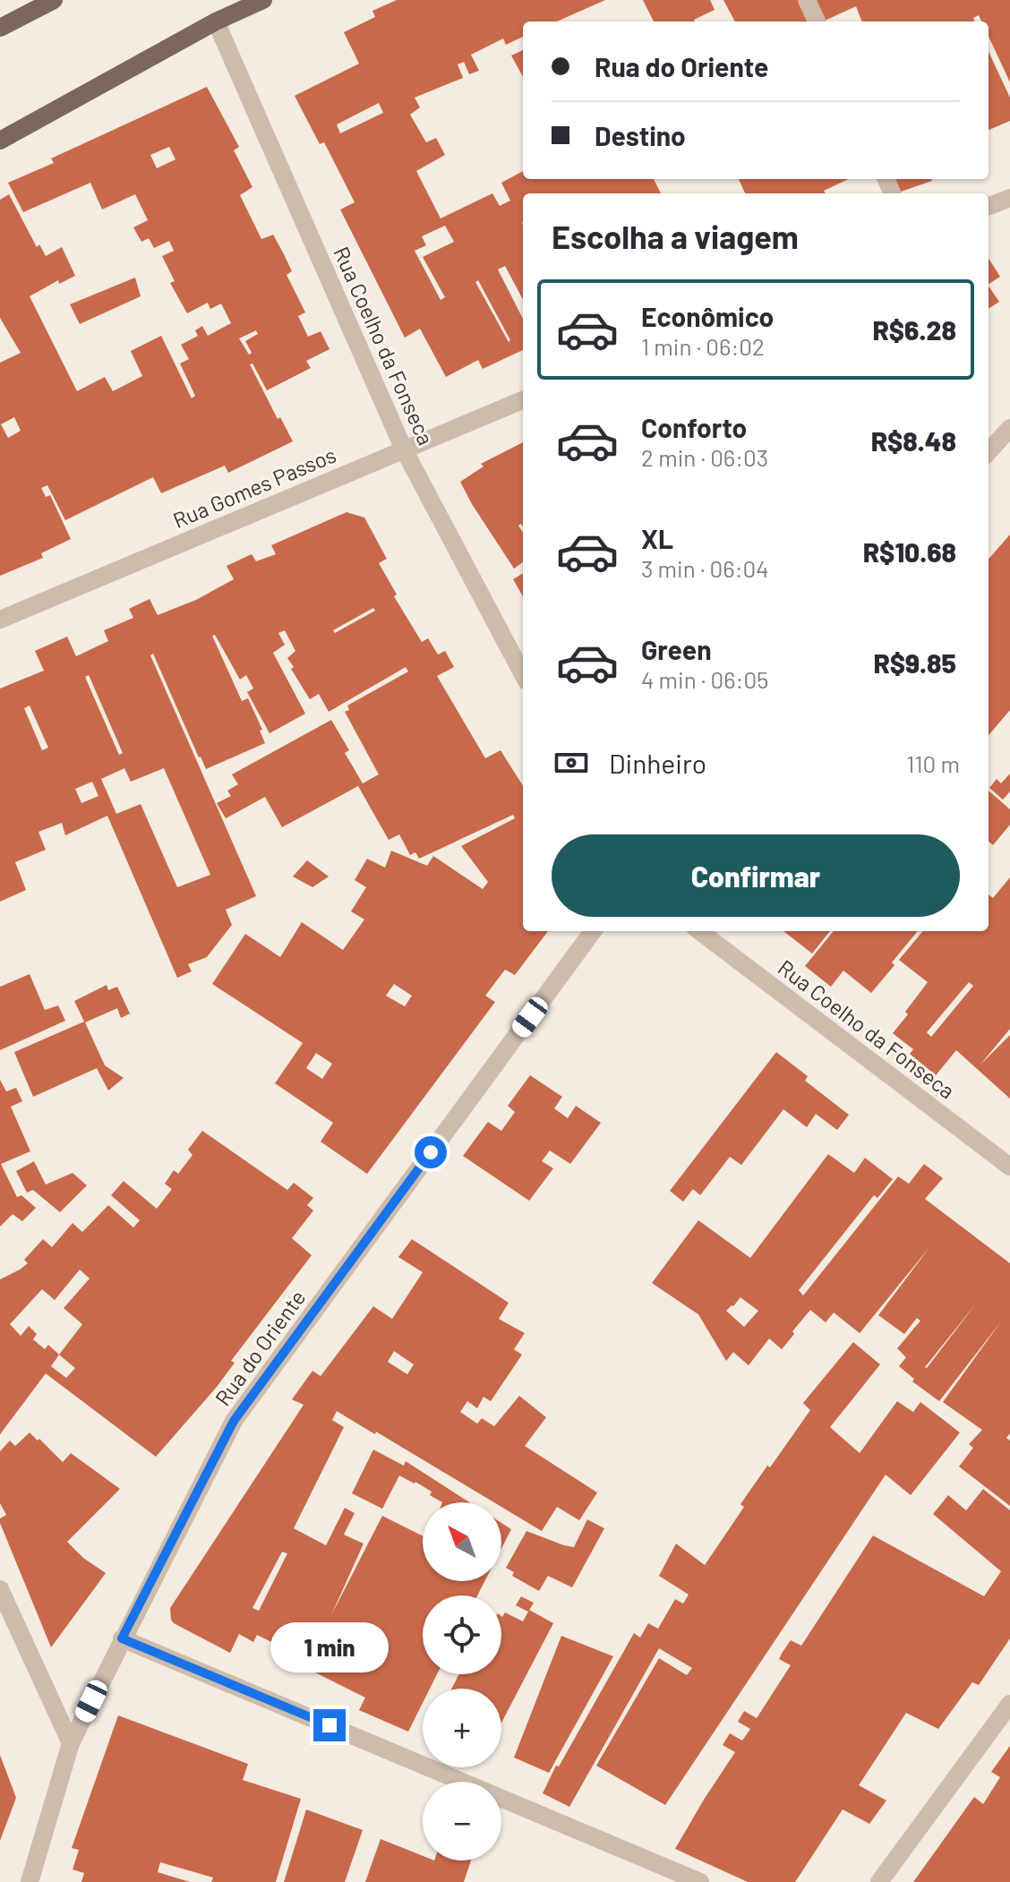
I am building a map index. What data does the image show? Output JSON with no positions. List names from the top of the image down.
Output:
{
  "streets": {
    "street": ["Rua Coelho da Fonseca", "Rua Gomes Passos", "Rua do Oriente"]
  },
  "crossings": [
    ["Rua Coelho da Fonseca", "Rua Gomes Passos"]
  ],
  "north": "top left",
  "page": {
    "banner": ["Rua do Oriente", "Destino"],
    "heading": "Escolha a viagem",
    "list": [
      {
        "name": "Econômico",
        "note": "1 min · 06:02",
        "value": "R$6.28"
      },
      {
        "name": "Conforto",
        "note": "2 min · 06:03",
        "value": "R$8.48"
      },
      {
        "name": "XL",
        "note": "3 min · 06:04",
        "value": "R$10.68"
      },
      {
        "name": "Green",
        "note": "4 min · 06:05",
        "value": "R$9.85"
      }
    ],
    "pay": ["Dinheiro", "110 m"],
    "buttons": "Confirmar",
    "map_buttons": ["+", "−"],
    "bubble": "1 min"
  }
}
